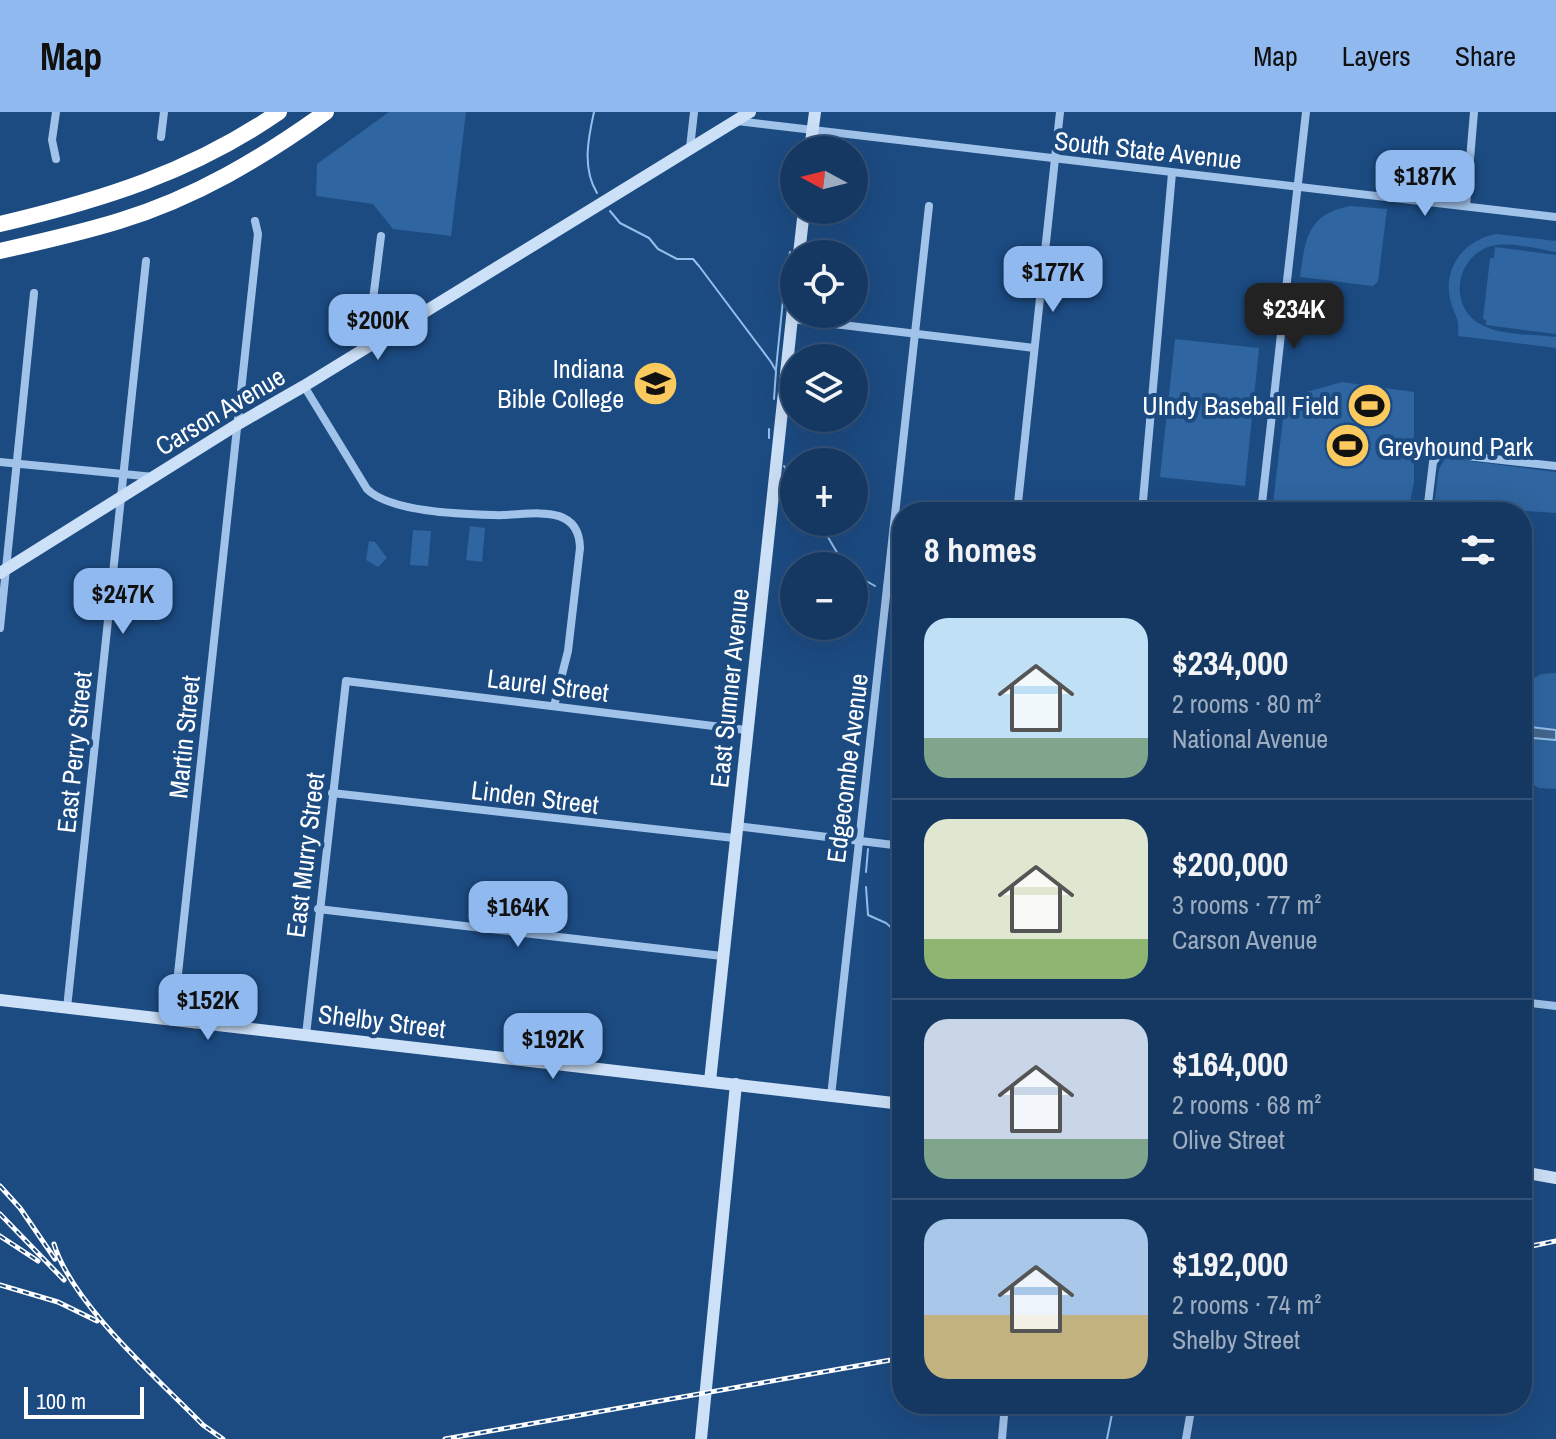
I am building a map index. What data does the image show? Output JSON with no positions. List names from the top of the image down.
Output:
{
  "streets": {
    "main road": ["Carson Avenue", "East Sumner Avenue", "Shelby Street"],
    "street": [
      "South State Avenue",
      "Laurel Street",
      "Martin Street",
      "East Perry Street",
      "Edgecombe Avenue",
      "Linden Street",
      "East Murry Street"
    ]
  },
  "crossings": [
    ["South State Avenue", "Carson Avenue"],
    ["Carson Avenue", "Martin Street"],
    ["Carson Avenue", "East Perry Street"],
    ["Laurel Street", "East Sumner Avenue"],
    ["Laurel Street", "East Murry Street"],
    ["East Sumner Avenue", "Linden Street"],
    ["East Sumner Avenue", "Shelby Street"],
    ["Martin Street", "Shelby Street"],
    ["East Perry Street", "Shelby Street"],
    ["Edgecombe Avenue", "Linden Street"],
    ["Edgecombe Avenue", "Shelby Street"],
    ["Linden Street", "East Murry Street"],
    ["East Murry Street", "Shelby Street"]
  ],
  "places": {
    "school or university": ["Indiana Bible College"],
    "sports": ["UIndy Baseball Field", "Greyhound Park"]
  },
  "scale_bar": "100 m",
  "north": "left",
  "page": {
    "header": "Map",
    "nav": ["Map", "Layers", "Share"],
    "map_buttons": ["+", "−"],
    "price": [
      "$187K",
      "$177K",
      "$234K",
      "$200K",
      "$247K",
      "$164K",
      "$152K",
      "$192K"
    ],
    "heading": "8 homes",
    "list": [
      {
        "name": "$234,000",
        "note": "2 rooms · 80 m² · National Avenue"
      },
      {
        "name": "$200,000",
        "note": "3 rooms · 77 m² · Carson Avenue"
      },
      {
        "name": "$164,000",
        "note": "2 rooms · 68 m² · Olive Street"
      },
      {
        "name": "$192,000",
        "note": "2 rooms · 74 m² · Shelby Street"
      }
    ],
    "scale": "100 m"
  }
}
